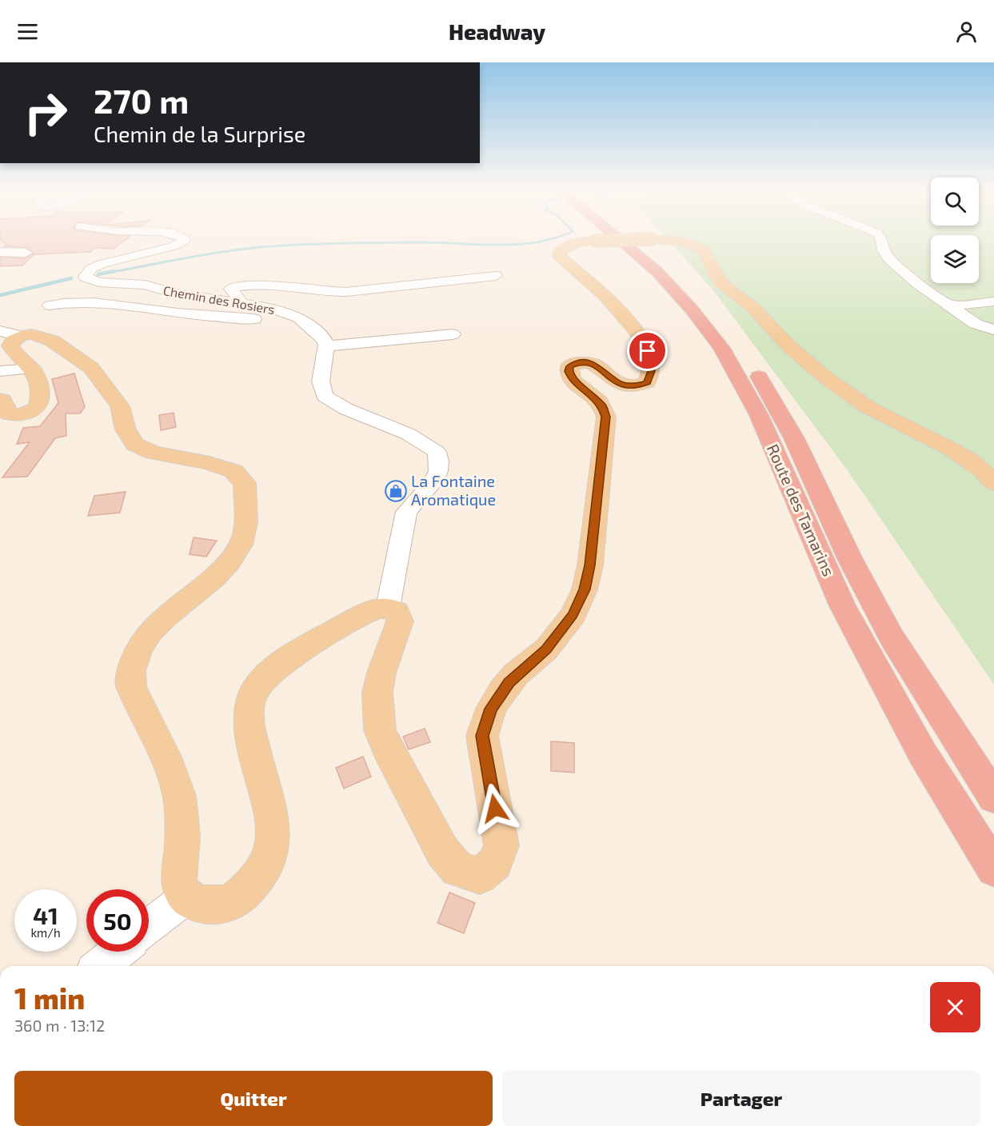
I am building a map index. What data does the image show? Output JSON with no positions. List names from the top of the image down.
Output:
{
  "streets": {
    "highway": ["Route des Tamarins"],
    "street": ["Chemin des Rosiers"]
  },
  "places": {
    "shop": ["La Fontaine Aromatique"]
  },
  "page": {
    "header": "Headway",
    "turn": ["270 m", "Chemin de la Surprise"],
    "speed": "41 km/h",
    "limit": "50",
    "heading": ["1 min", "360 m · 13:12"],
    "buttons": ["Quitter", "Partager"]
  }
}
